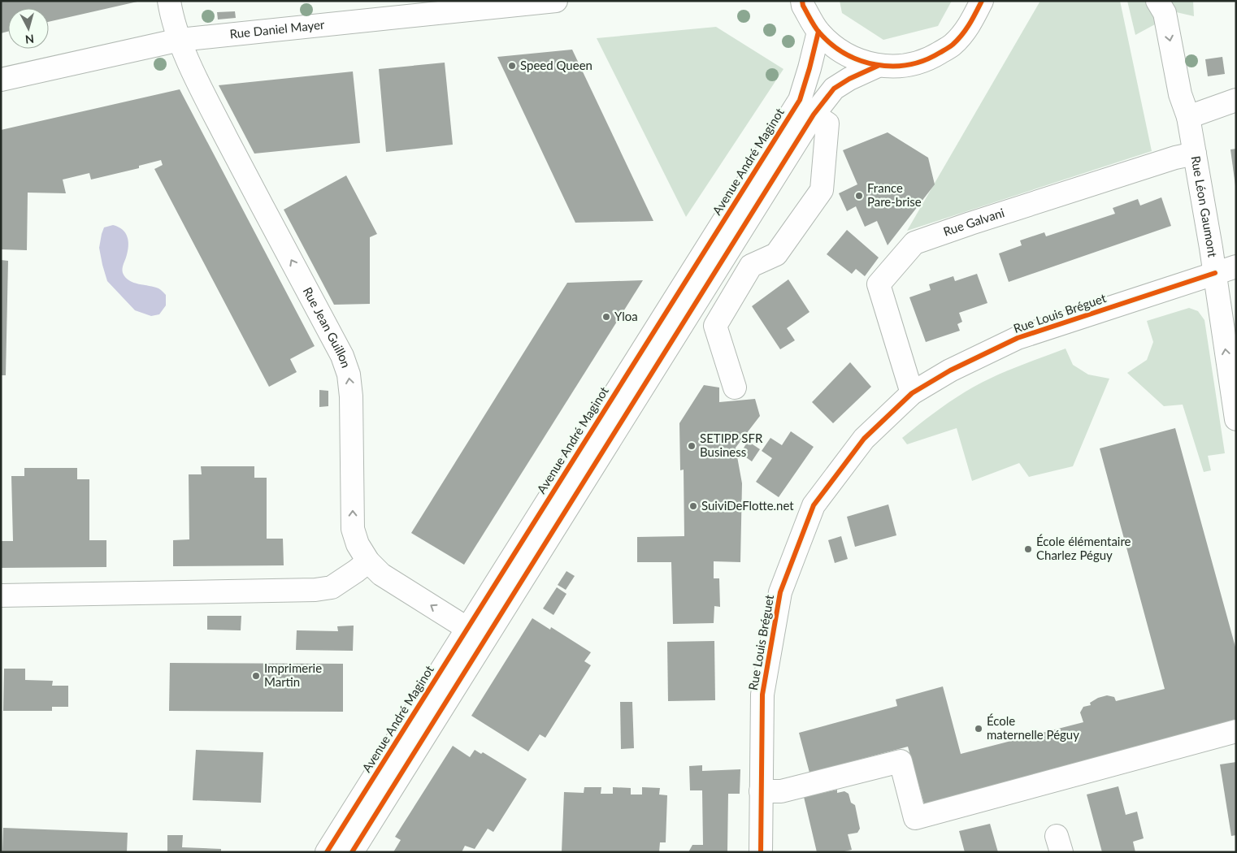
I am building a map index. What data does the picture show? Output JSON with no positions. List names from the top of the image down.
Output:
{
  "streets": {
    "main road": [
      "Rue Daniel Mayer",
      "Avenue André Maginot",
      "Rue Léon Gaumont",
      "Rue Galvani",
      "Rue Louis Bréguet",
      "Rue Jean Guillon"
    ]
  },
  "crossings": [
    ["Rue Daniel Mayer", "Rue Jean Guillon"],
    ["Avenue André Maginot", "Rue Jean Guillon"],
    ["Rue Léon Gaumont", "Rue Galvani"],
    ["Rue Léon Gaumont", "Rue Louis Bréguet"],
    ["Rue Galvani", "Rue Louis Bréguet"]
  ],
  "one_way": ["Rue Jean Guillon"],
  "places": [
    "Speed Queen",
    "France Pare-brise",
    "Yloa",
    "SETIPP SFR Business",
    "SuiviDeFlotte.net",
    "École élémentaire Charlez Péguy",
    "Imprimerie Martin",
    "École maternelle Péguy"
  ],
  "north": "bottom"
}
